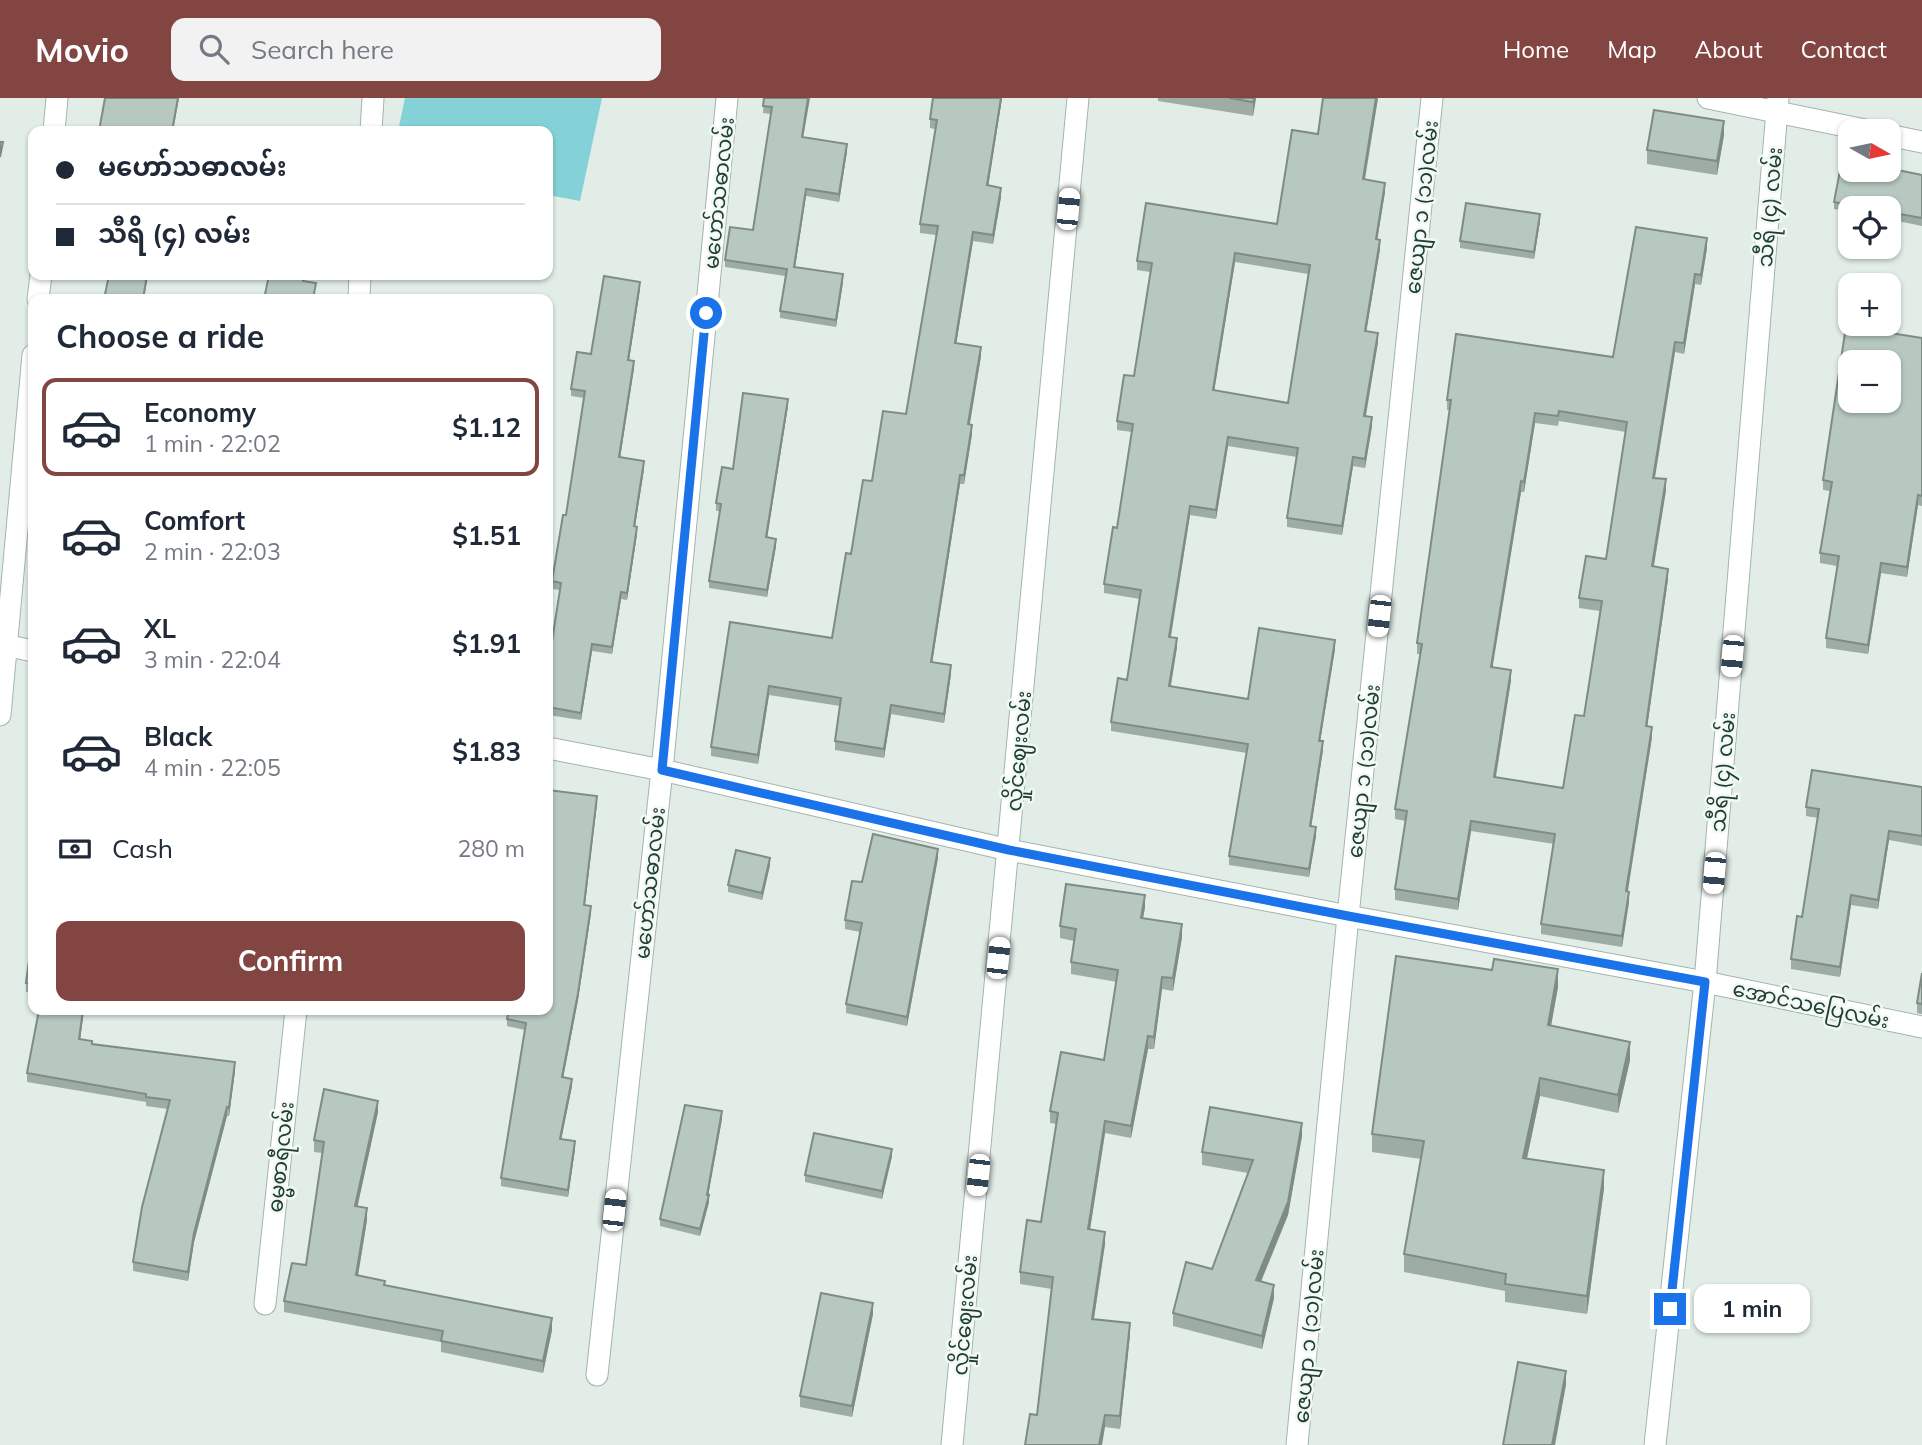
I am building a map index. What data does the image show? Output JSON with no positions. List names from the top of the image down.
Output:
{
  "streets": {
    "street": [
      "မဟော်သဓာလမ်း",
      "ဇေယျာ ၁ (၁၁)လမ်း",
      "သီရိ (၄) လမ်း",
      "လှိုင်ဈေးလမ်း",
      "အောင်သပြေလမ်း",
      "ဓမ္မစာရီလမ်း"
    ]
  },
  "crossings": [
    ["မဟော်သဓာလမ်း", "အောင်သပြေလမ်း"],
    ["ဇေယျာ ၁ (၁၁)လမ်း", "အောင်သပြေလမ်း"],
    ["သီရိ (၄) လမ်း", "အောင်သပြေလမ်း"],
    ["လှိုင်ဈေးလမ်း", "အောင်သပြေလမ်း"]
  ],
  "north": "right",
  "page": {
    "header": "Movio",
    "search": "Search here",
    "nav": [
      "Home",
      "Map",
      "About",
      "Contact"
    ],
    "map_buttons": ["+", "−"],
    "banner": ["မဟော်သဓာလမ်း", "သီရိ (၄) လမ်း"],
    "heading": "Choose a ride",
    "list": [
      {
        "name": "Economy",
        "note": "1 min · 22:02",
        "value": "$1.12"
      },
      {
        "name": "Comfort",
        "note": "2 min · 22:03",
        "value": "$1.51"
      },
      {
        "name": "XL",
        "note": "3 min · 22:04",
        "value": "$1.91"
      },
      {
        "name": "Black",
        "note": "4 min · 22:05",
        "value": "$1.83"
      }
    ],
    "pay": ["Cash", "280 m"],
    "buttons": "Confirm",
    "bubble": "1 min"
  }
}
